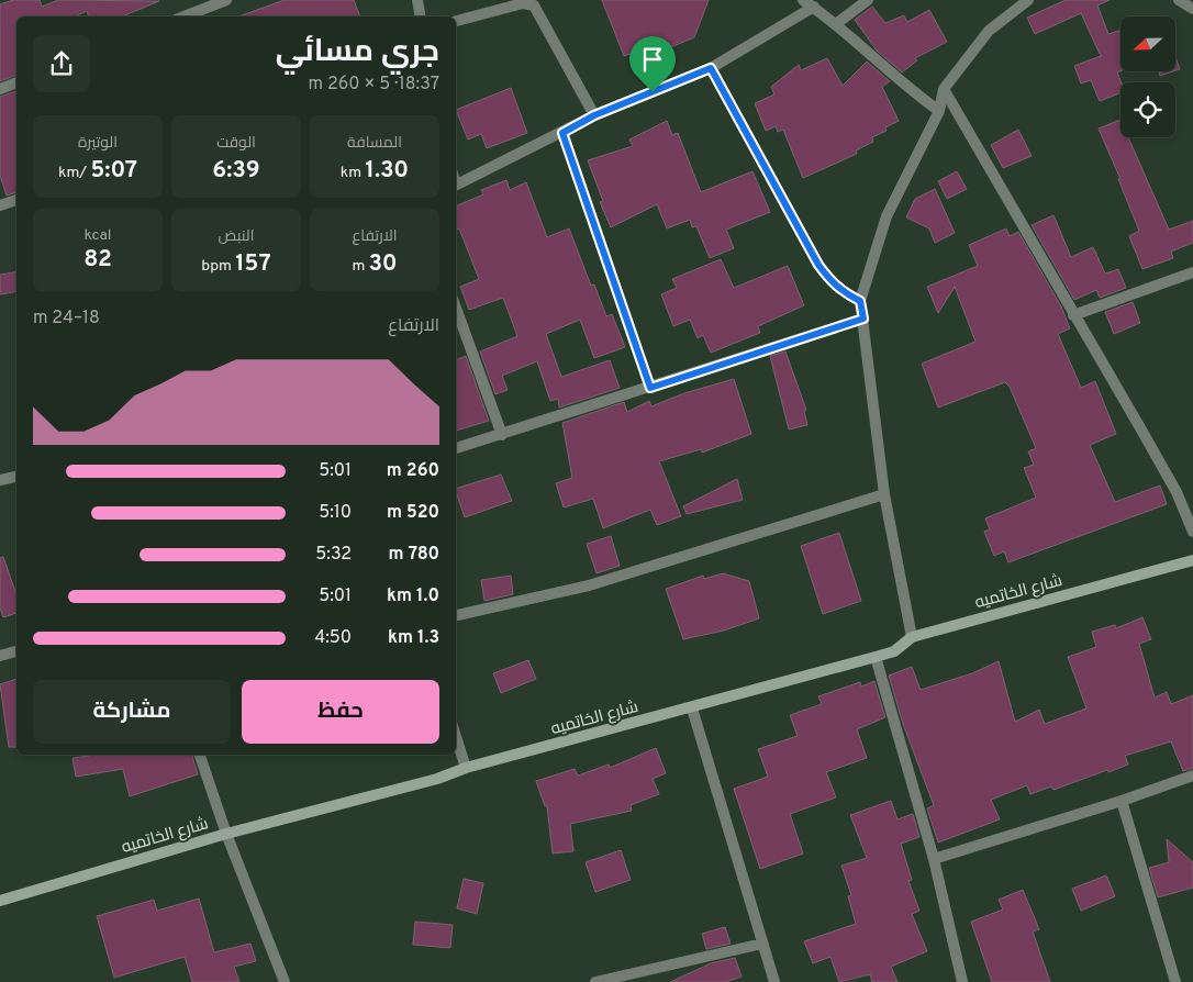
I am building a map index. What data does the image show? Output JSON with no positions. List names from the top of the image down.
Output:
{
  "streets": {
    "street": ["شارع الخاتميه"]
  },
  "north": "left",
  "page": {
    "heading": ["جري مسائي", "18:37 · 5 × 260 m"],
    "stats": [
      ["المسافة", "1.30 km"],
      ["الوقت", "6:39"],
      ["الوتيرة", "5:07 /km"],
      ["الارتفاع", "30 m"],
      ["النبض", "157 bpm"],
      ["kcal", "82"]
    ],
    "chart": ["الارتفاع", "18–24 m"],
    "list": [
      {
        "name": "260 m",
        "note": "5:01"
      },
      {
        "name": "520 m",
        "note": "5:10"
      },
      {
        "name": "780 m",
        "note": "5:32"
      },
      {
        "name": "1.0 km",
        "note": "5:01"
      },
      {
        "name": "1.3 km",
        "note": "4:50"
      }
    ],
    "buttons": ["حفظ", "مشاركة"]
  }
}
